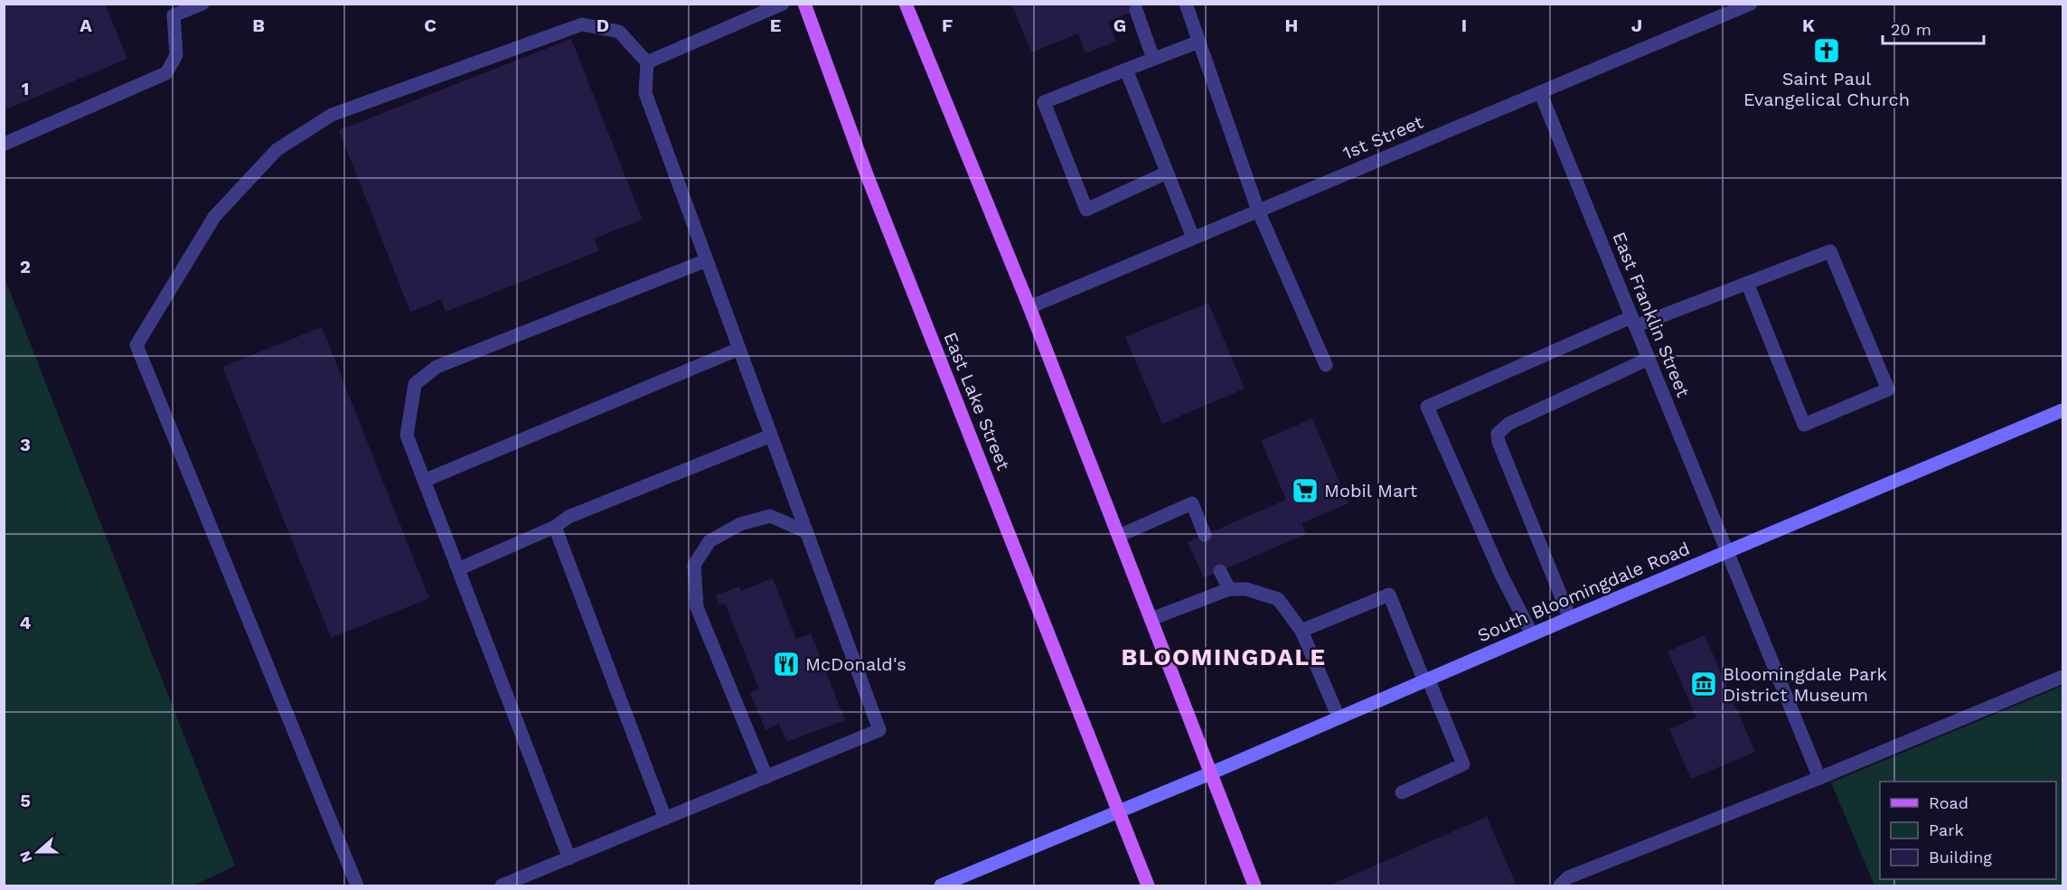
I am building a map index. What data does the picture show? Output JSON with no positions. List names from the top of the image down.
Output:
{
  "streets": {
    "main road": ["East Lake Street", "South Bloomingdale Road"],
    "street": ["1st Street", "East Franklin Street"]
  },
  "crossings": [
    ["1st Street", "East Franklin Street"],
    ["East Franklin Street", "South Bloomingdale Road"],
    ["East Lake Street", "South Bloomingdale Road"]
  ],
  "districts": ["BLOOMINGDALE"],
  "places": {
    "church": ["Saint Paul Evangelical Church"],
    "supermarket": ["Mobil Mart"],
    "restaurant": ["McDonald's"],
    "museum": ["Bloomingdale Park District Museum"]
  },
  "legend": ["Road", "Park", "Building"],
  "scale_bar": "20 m",
  "north": "left",
  "grid": {
    "columns": [
      "A",
      "B",
      "C",
      "D",
      "E",
      "F",
      "G",
      "H",
      "I",
      "J",
      "K"
    ],
    "rows": [
      "1",
      "2",
      "3",
      "4",
      "5"
    ]
  }
}
